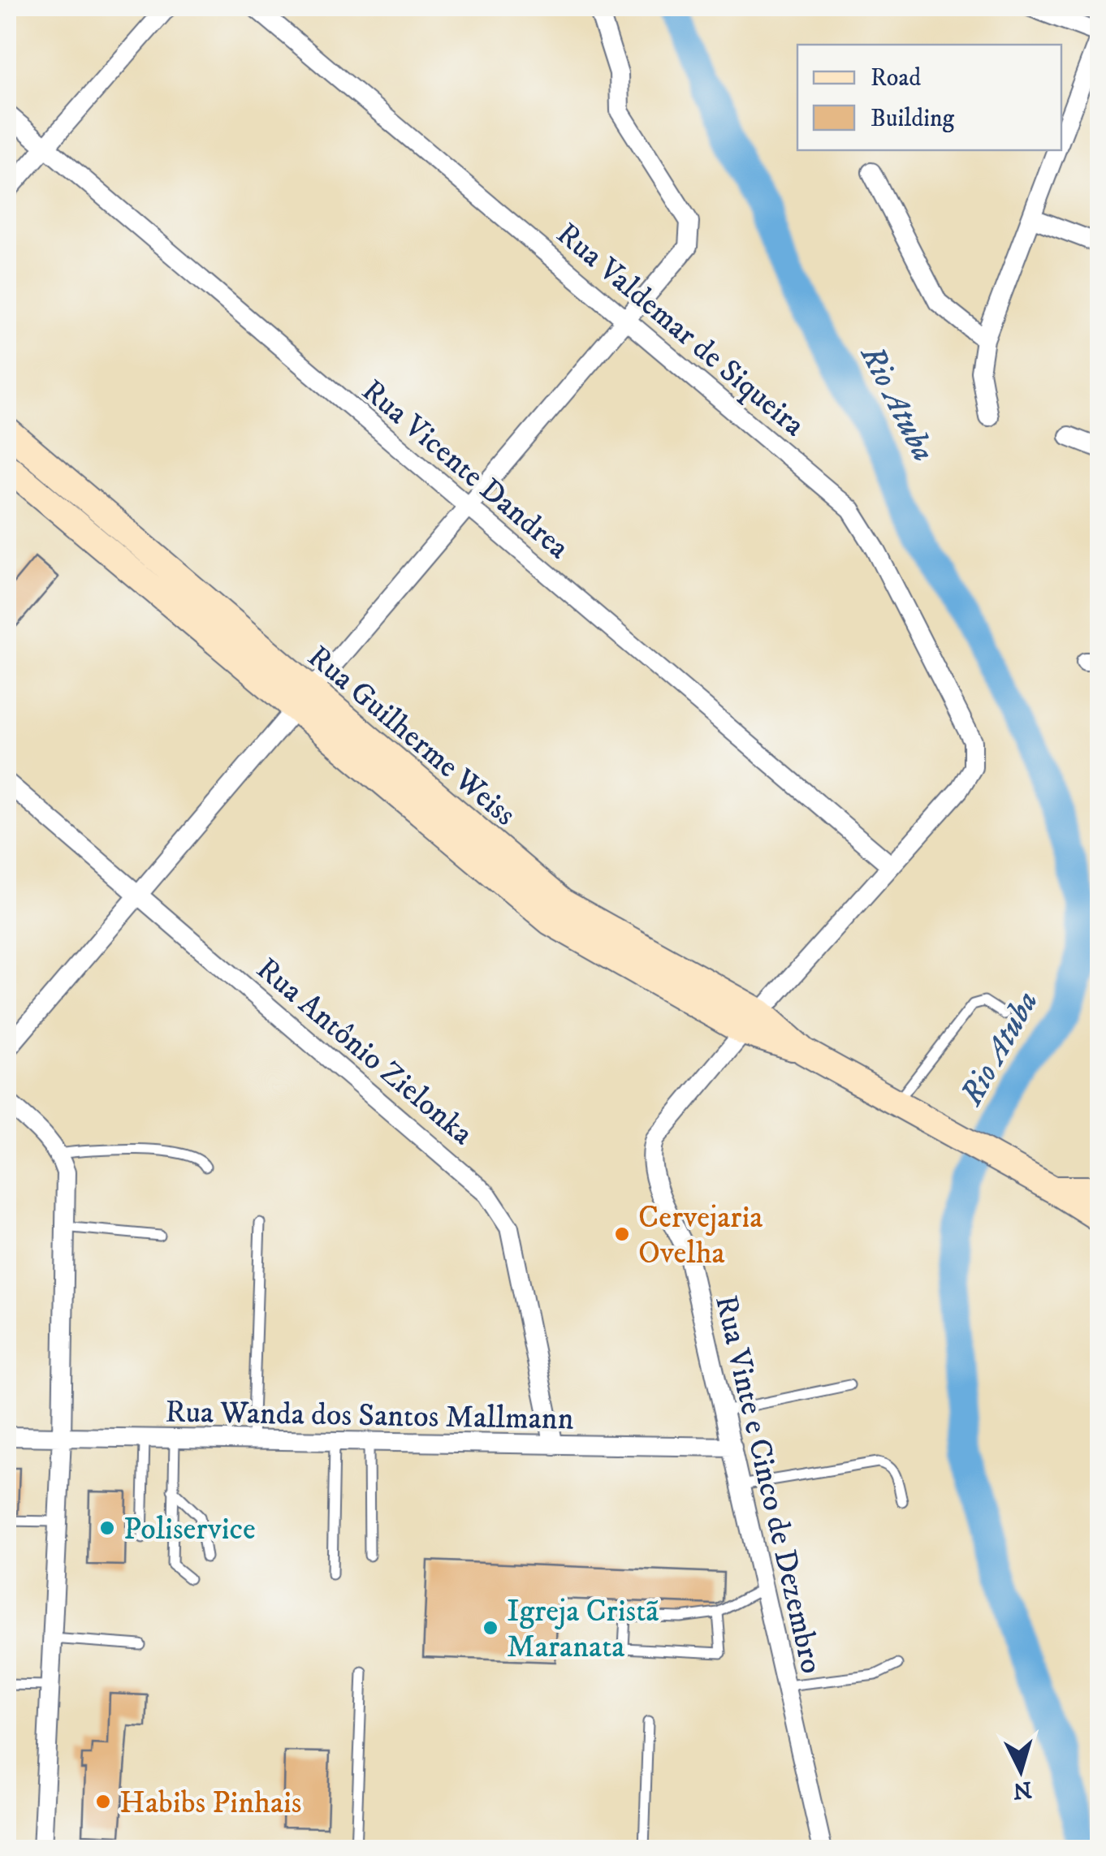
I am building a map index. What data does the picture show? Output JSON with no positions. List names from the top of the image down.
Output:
{
  "streets": {
    "street": [
      "Rua Valdemar de Siqueira",
      "Rua Vicente Dandrea",
      "Rua Guilherme Weiss",
      "Rua Antônio Zielonka",
      "Rua Wanda dos Santos Mallmann",
      "Rua Vinte e Cinco de Dezembro"
    ]
  },
  "crossings": [
    ["Rua Valdemar de Siqueira", "Rua Vinte e Cinco de Dezembro"],
    ["Rua Vicente Dandrea", "Rua Vinte e Cinco de Dezembro"],
    ["Rua Guilherme Weiss", "Rua Vinte e Cinco de Dezembro"],
    ["Rua Antônio Zielonka", "Rua Wanda dos Santos Mallmann"],
    ["Rua Wanda dos Santos Mallmann", "Rua Vinte e Cinco de Dezembro"]
  ],
  "water": ["Rio Atuba"],
  "places": [
    "Cervejaria Ovelha",
    "Poliservice",
    "Igreja Cristã Maranata",
    "Habibs Pinhais"
  ],
  "legend": ["Road", "Building"],
  "north": "bottom"
}
